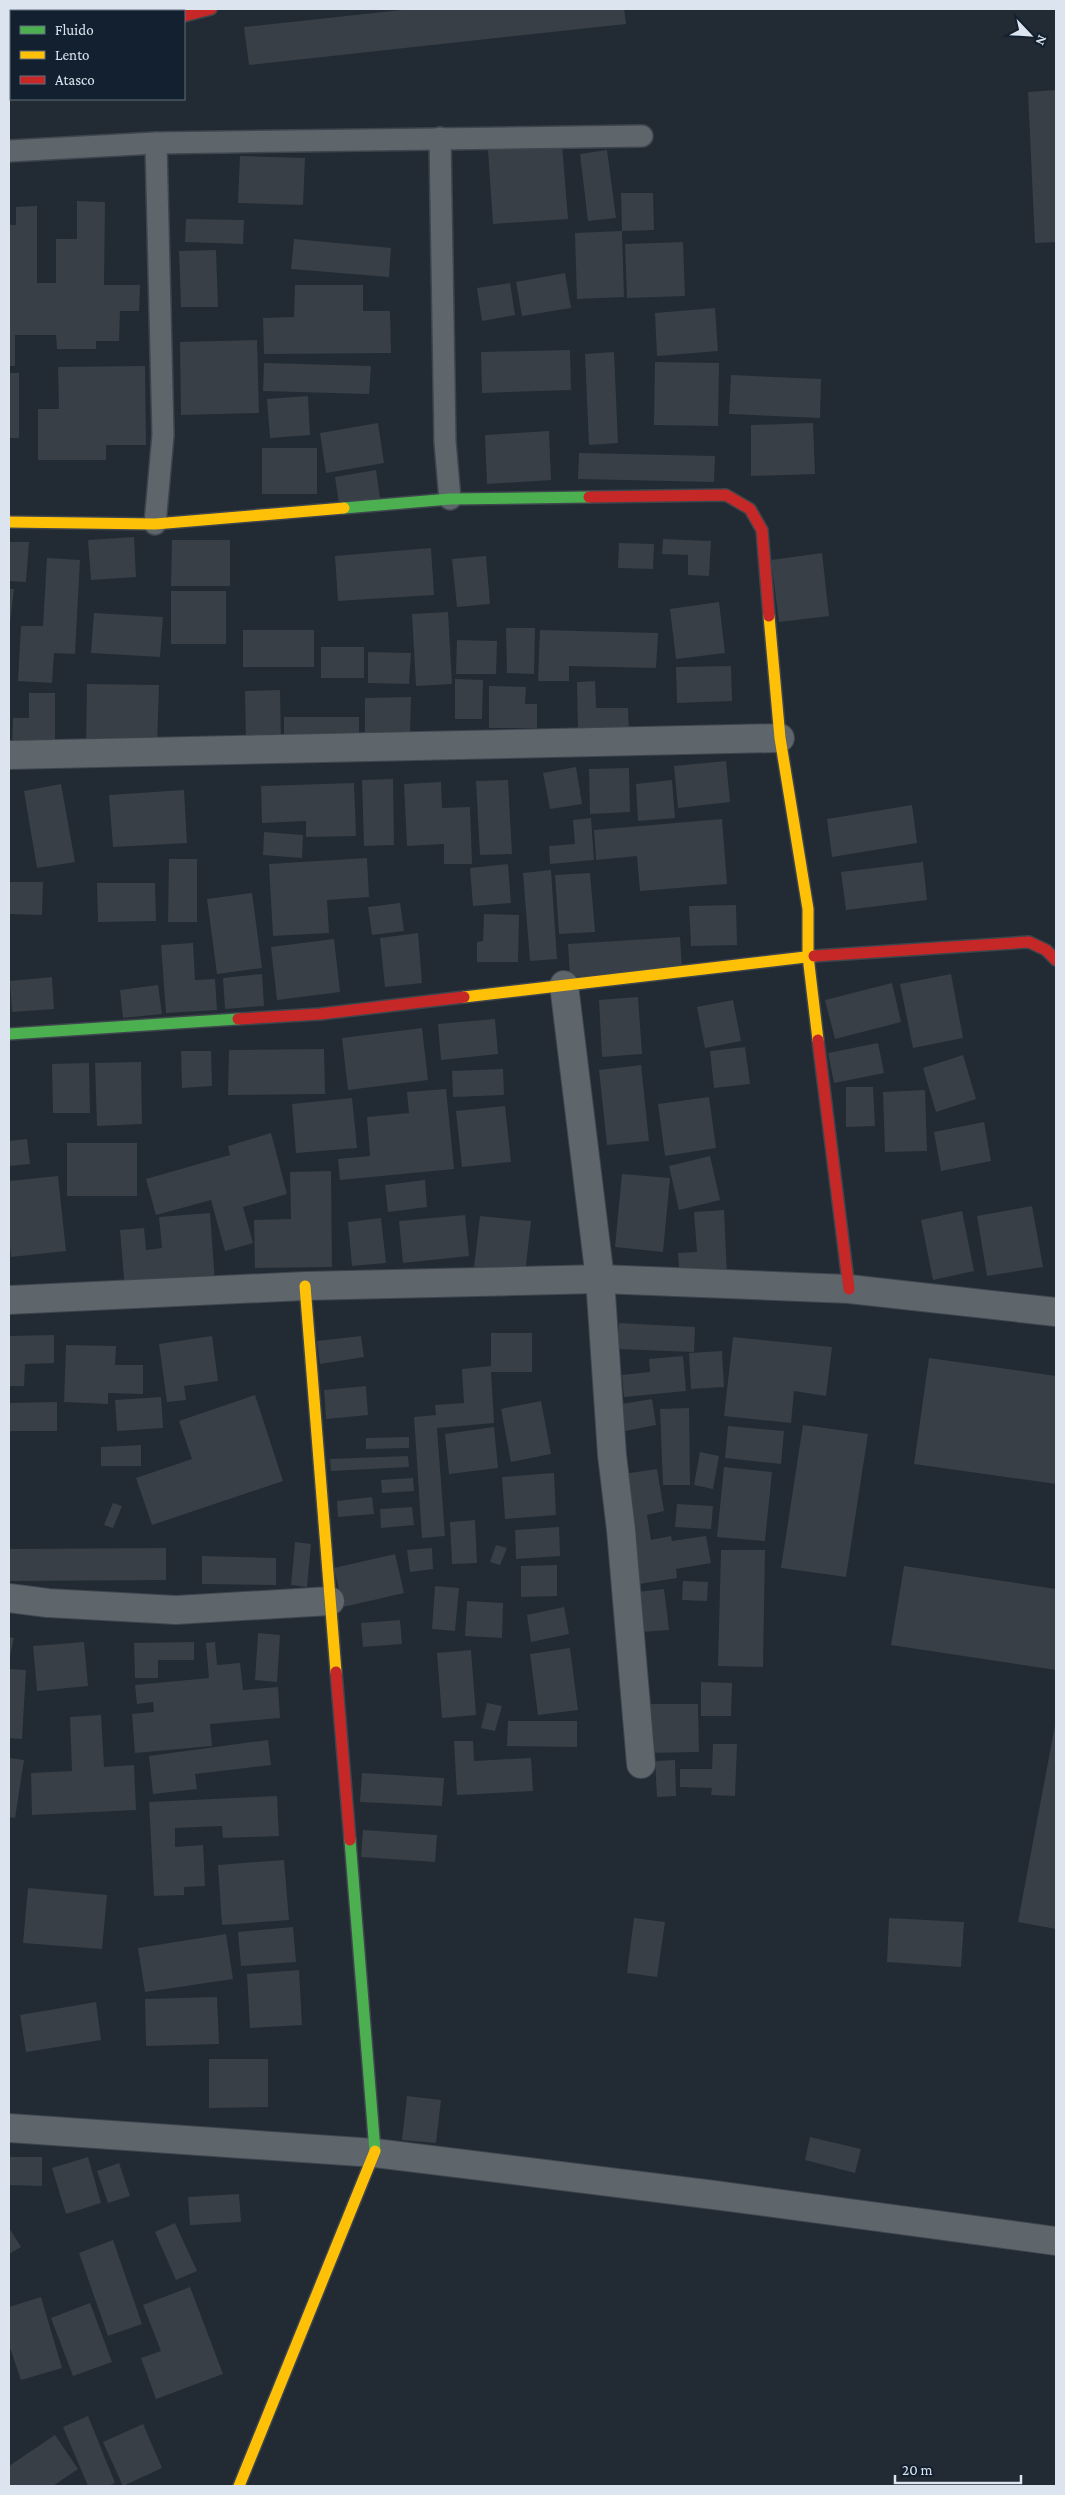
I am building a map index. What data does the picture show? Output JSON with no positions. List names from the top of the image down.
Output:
{
  "legend": ["Fluido", "Lento", "Atasco"],
  "scale_bar": "20 m",
  "north": "bottom right"
}
